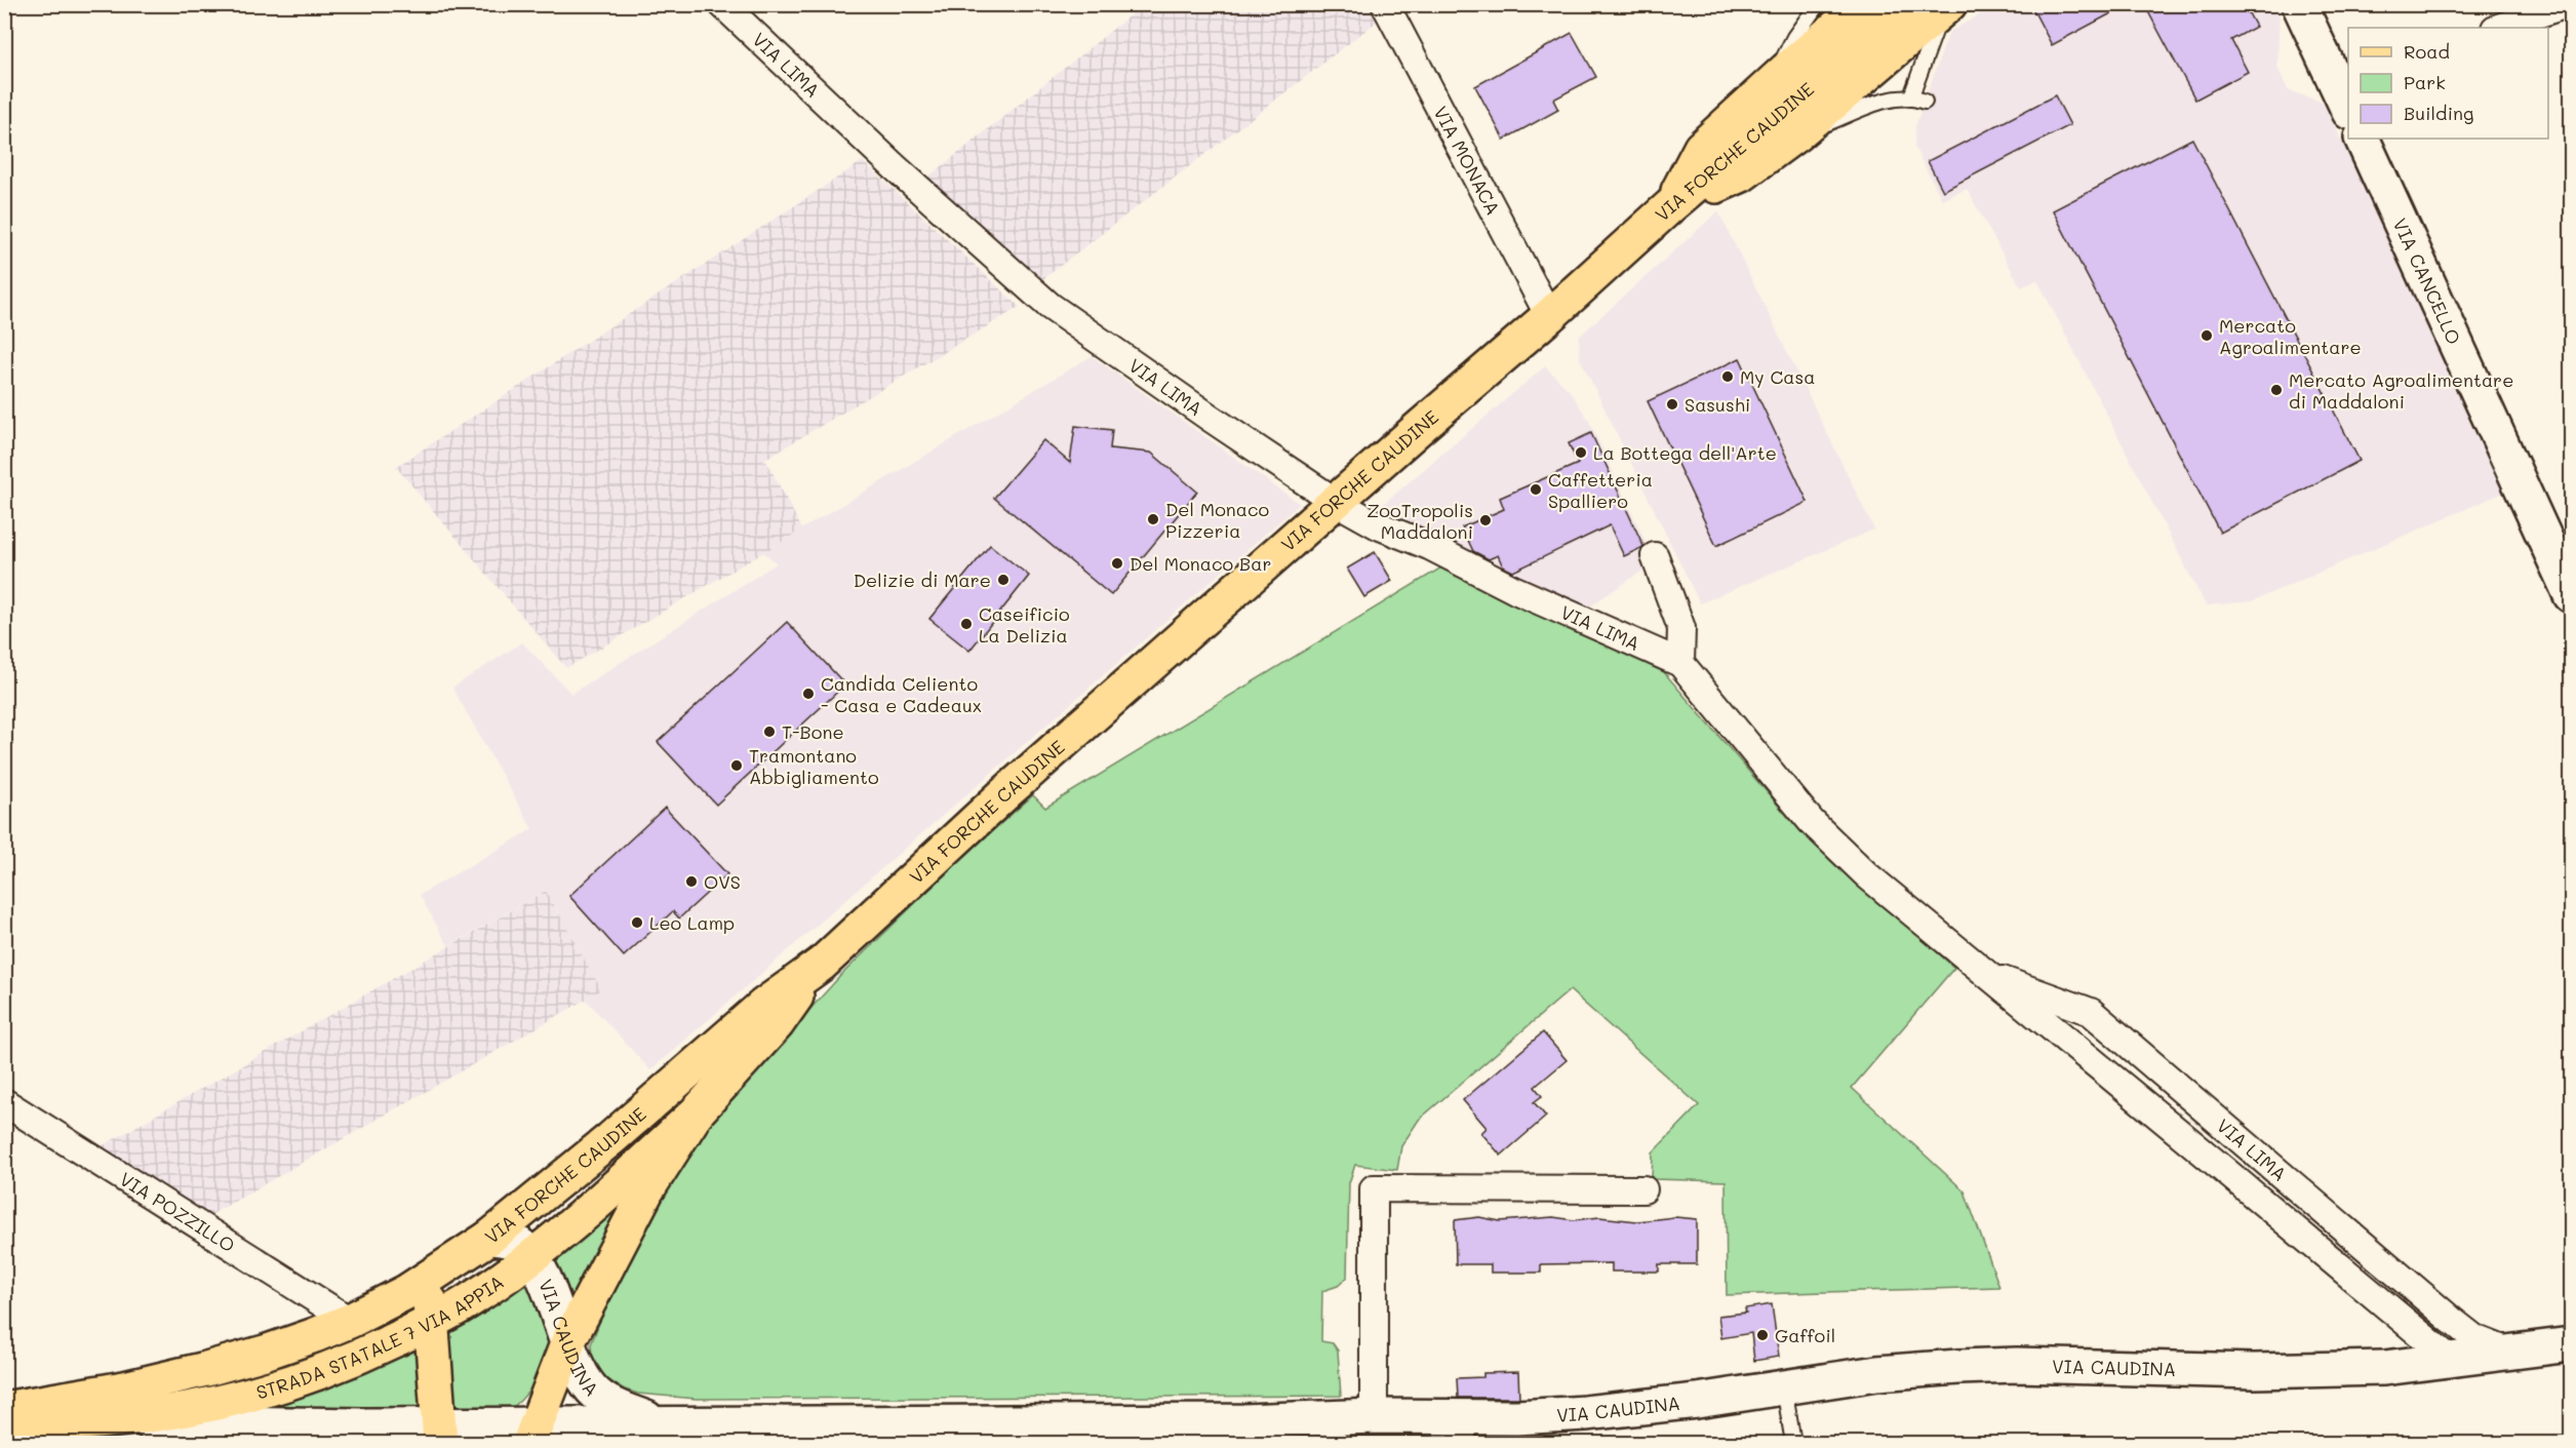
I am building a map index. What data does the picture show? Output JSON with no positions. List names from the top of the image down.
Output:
{
  "streets": {
    "main road": [
      "VIA FORCHE CAUDINE",
      "VIA CANCELLO",
      "STRADA STATALE 7 VIA APPIA",
      "VIA CAUDINA"
    ],
    "street": ["VIA LIMA", "VIA MONACA", "VIA POZZILLO"]
  },
  "crossings": [
    ["VIA LIMA", "VIA FORCHE CAUDINE"],
    ["VIA LIMA", "VIA CAUDINA"],
    ["VIA FORCHE CAUDINE", "VIA MONACA"],
    ["VIA FORCHE CAUDINE", "STRADA STATALE 7 VIA APPIA"],
    ["VIA FORCHE CAUDINE", "VIA CAUDINA"],
    ["VIA POZZILLO", "STRADA STATALE 7 VIA APPIA"],
    ["STRADA STATALE 7 VIA APPIA", "VIA CAUDINA"]
  ],
  "places": [
    "Mercato Agroalimentare",
    "My Casa",
    "Mercato Agroalimentare di Maddaloni",
    "Sasushi",
    "La Bottega dell'Arte",
    "Caffetteria Spalliero",
    "Del Monaco Pizzeria",
    "ZooTropolis Maddaloni",
    "Del Monaco Bar",
    "Delizie di Mare",
    "Caseificio La Delizia",
    "Candida Celiento - Casa e Cadeaux",
    "T-Bone",
    "Tramontano Abbigliamento",
    "OVS",
    "Leo Lamp",
    "Gaffoil"
  ],
  "legend": ["Road", "Park", "Building"]
}
